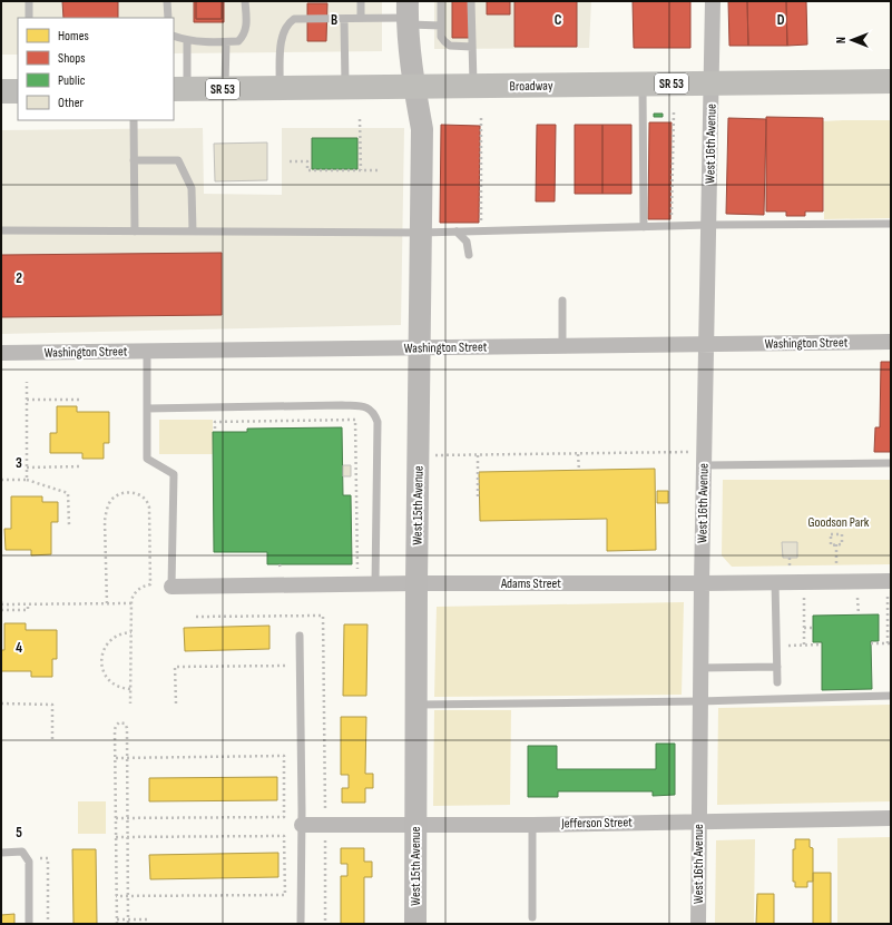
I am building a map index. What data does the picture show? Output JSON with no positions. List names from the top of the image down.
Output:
{
  "streets": {
    "main road": ["SR 53", "Broadway", "West 15th Avenue"],
    "street": [
      "West 16th Avenue",
      "Washington Street",
      "Adams Street",
      "Jefferson Street"
    ]
  },
  "crossings": [
    ["Broadway", "West 16th Avenue"],
    ["Broadway", "West 15th Avenue"],
    ["West 16th Avenue", "Washington Street"],
    ["West 16th Avenue", "Adams Street"],
    ["West 16th Avenue", "Jefferson Street"],
    ["Washington Street", "West 15th Avenue"],
    ["West 15th Avenue", "Adams Street"],
    ["West 15th Avenue", "Jefferson Street"]
  ],
  "parks": ["Goodson Park"],
  "legend": [
    "Homes",
    "Shops",
    "Public",
    "Other"
  ],
  "north": "left",
  "grid": {
    "columns": ["B", "C", "D"],
    "rows": [
      "2",
      "3",
      "4",
      "5"
    ]
  }
}
